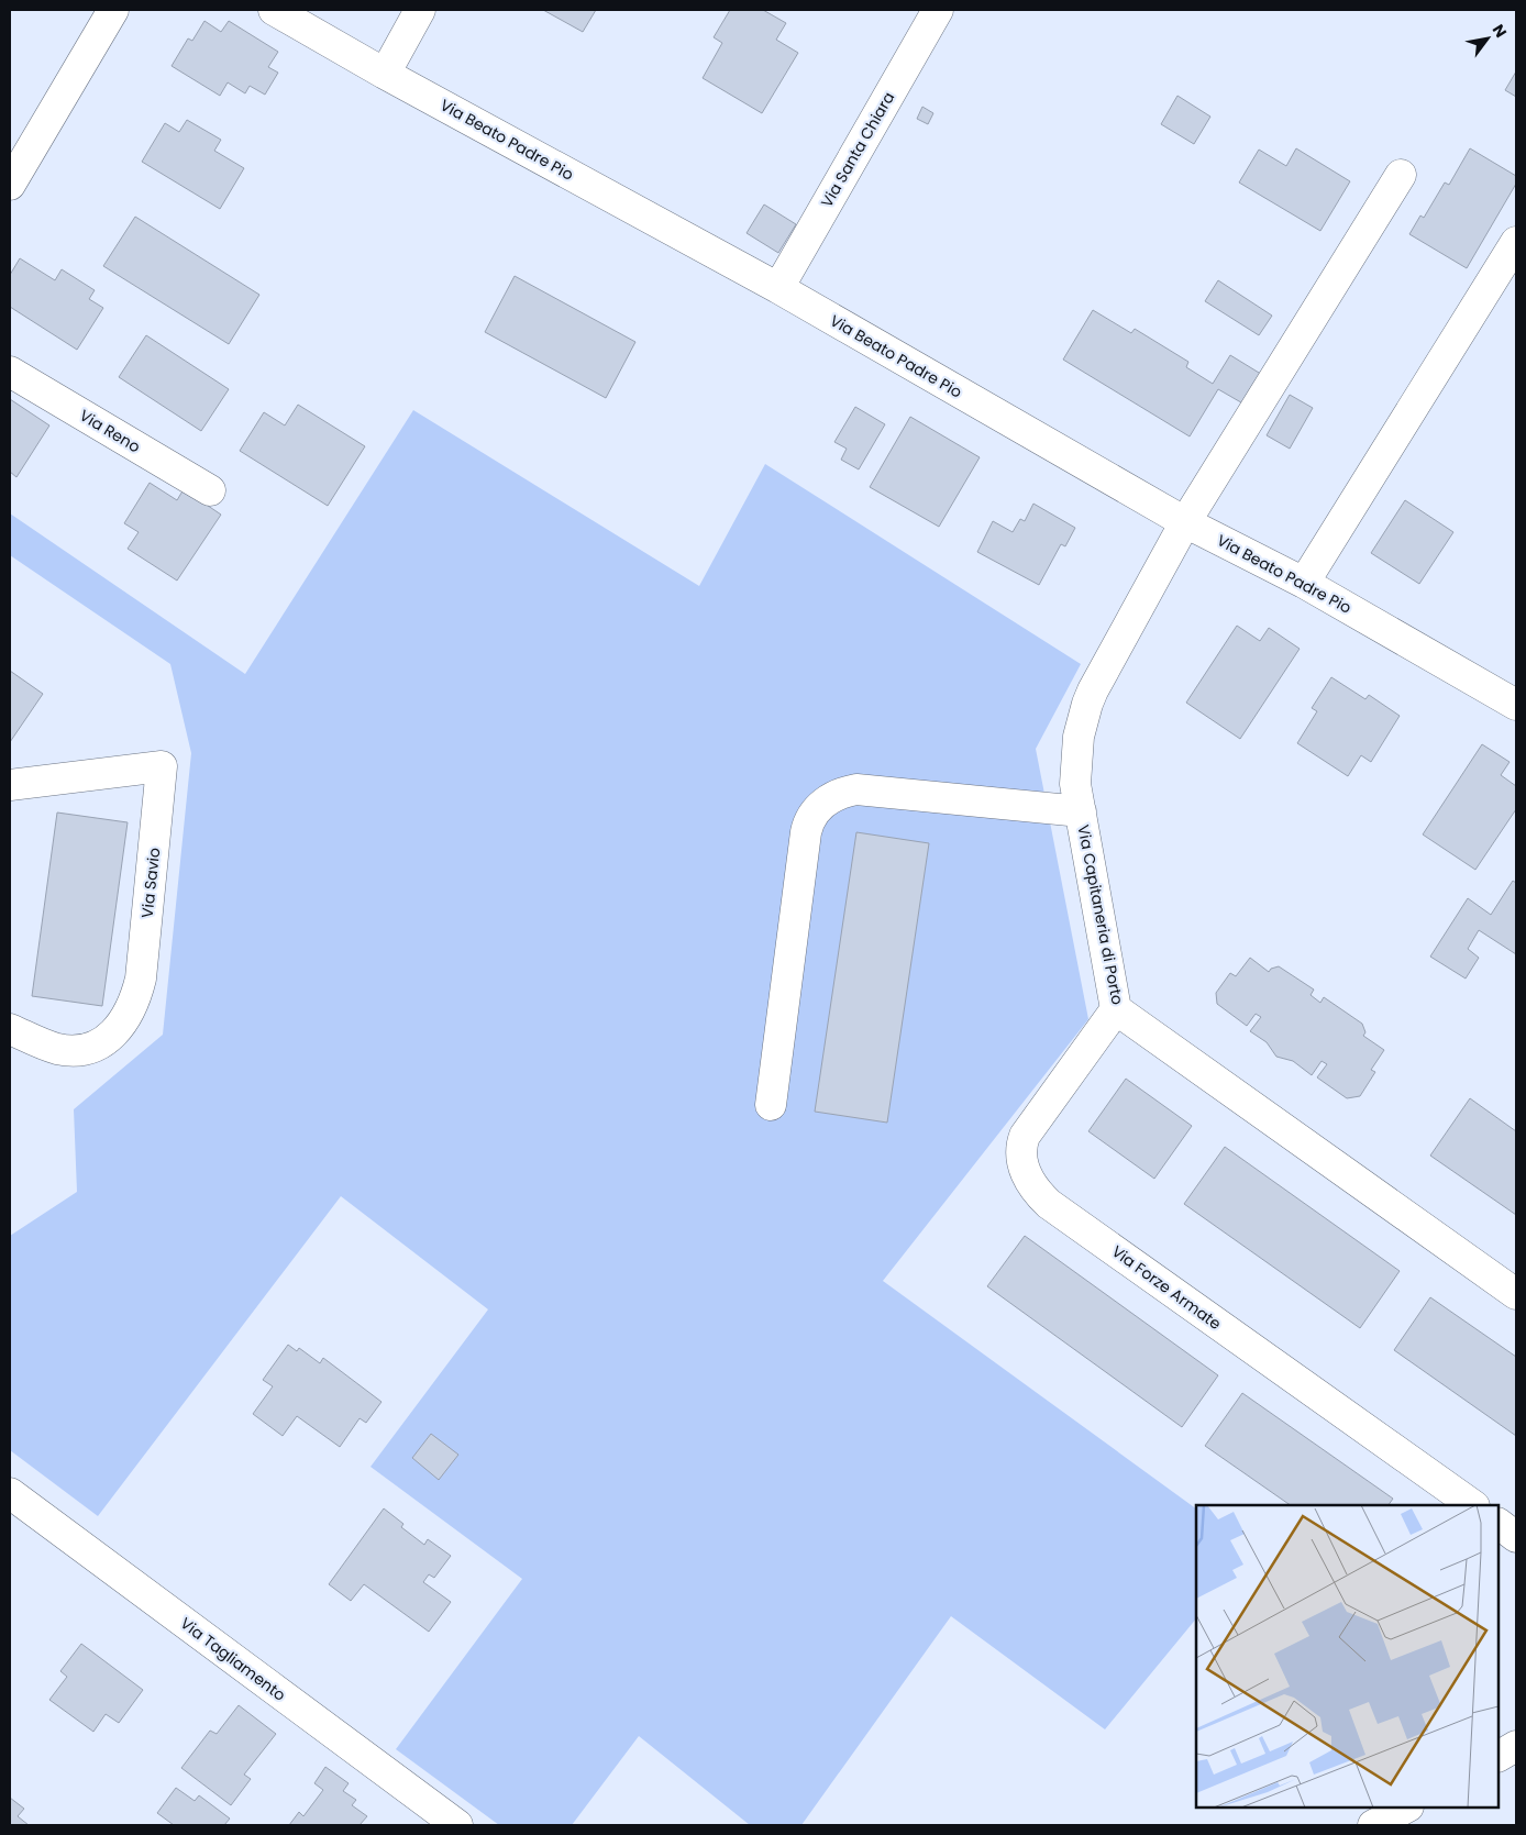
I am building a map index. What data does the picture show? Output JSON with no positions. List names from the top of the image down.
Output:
{
  "streets": {
    "street": [
      "Via Beato Padre Pio",
      "Via Santa Chiara",
      "Via Reno",
      "Via Savio",
      "Via Capitaneria di Porto",
      "Via Forze Armate",
      "Via Tagliamento"
    ]
  },
  "crossings": [
    ["Via Beato Padre Pio", "Via Santa Chiara"],
    ["Via Beato Padre Pio", "Via Capitaneria di Porto"],
    ["Via Capitaneria di Porto", "Via Forze Armate"]
  ],
  "north": "top right"
}
